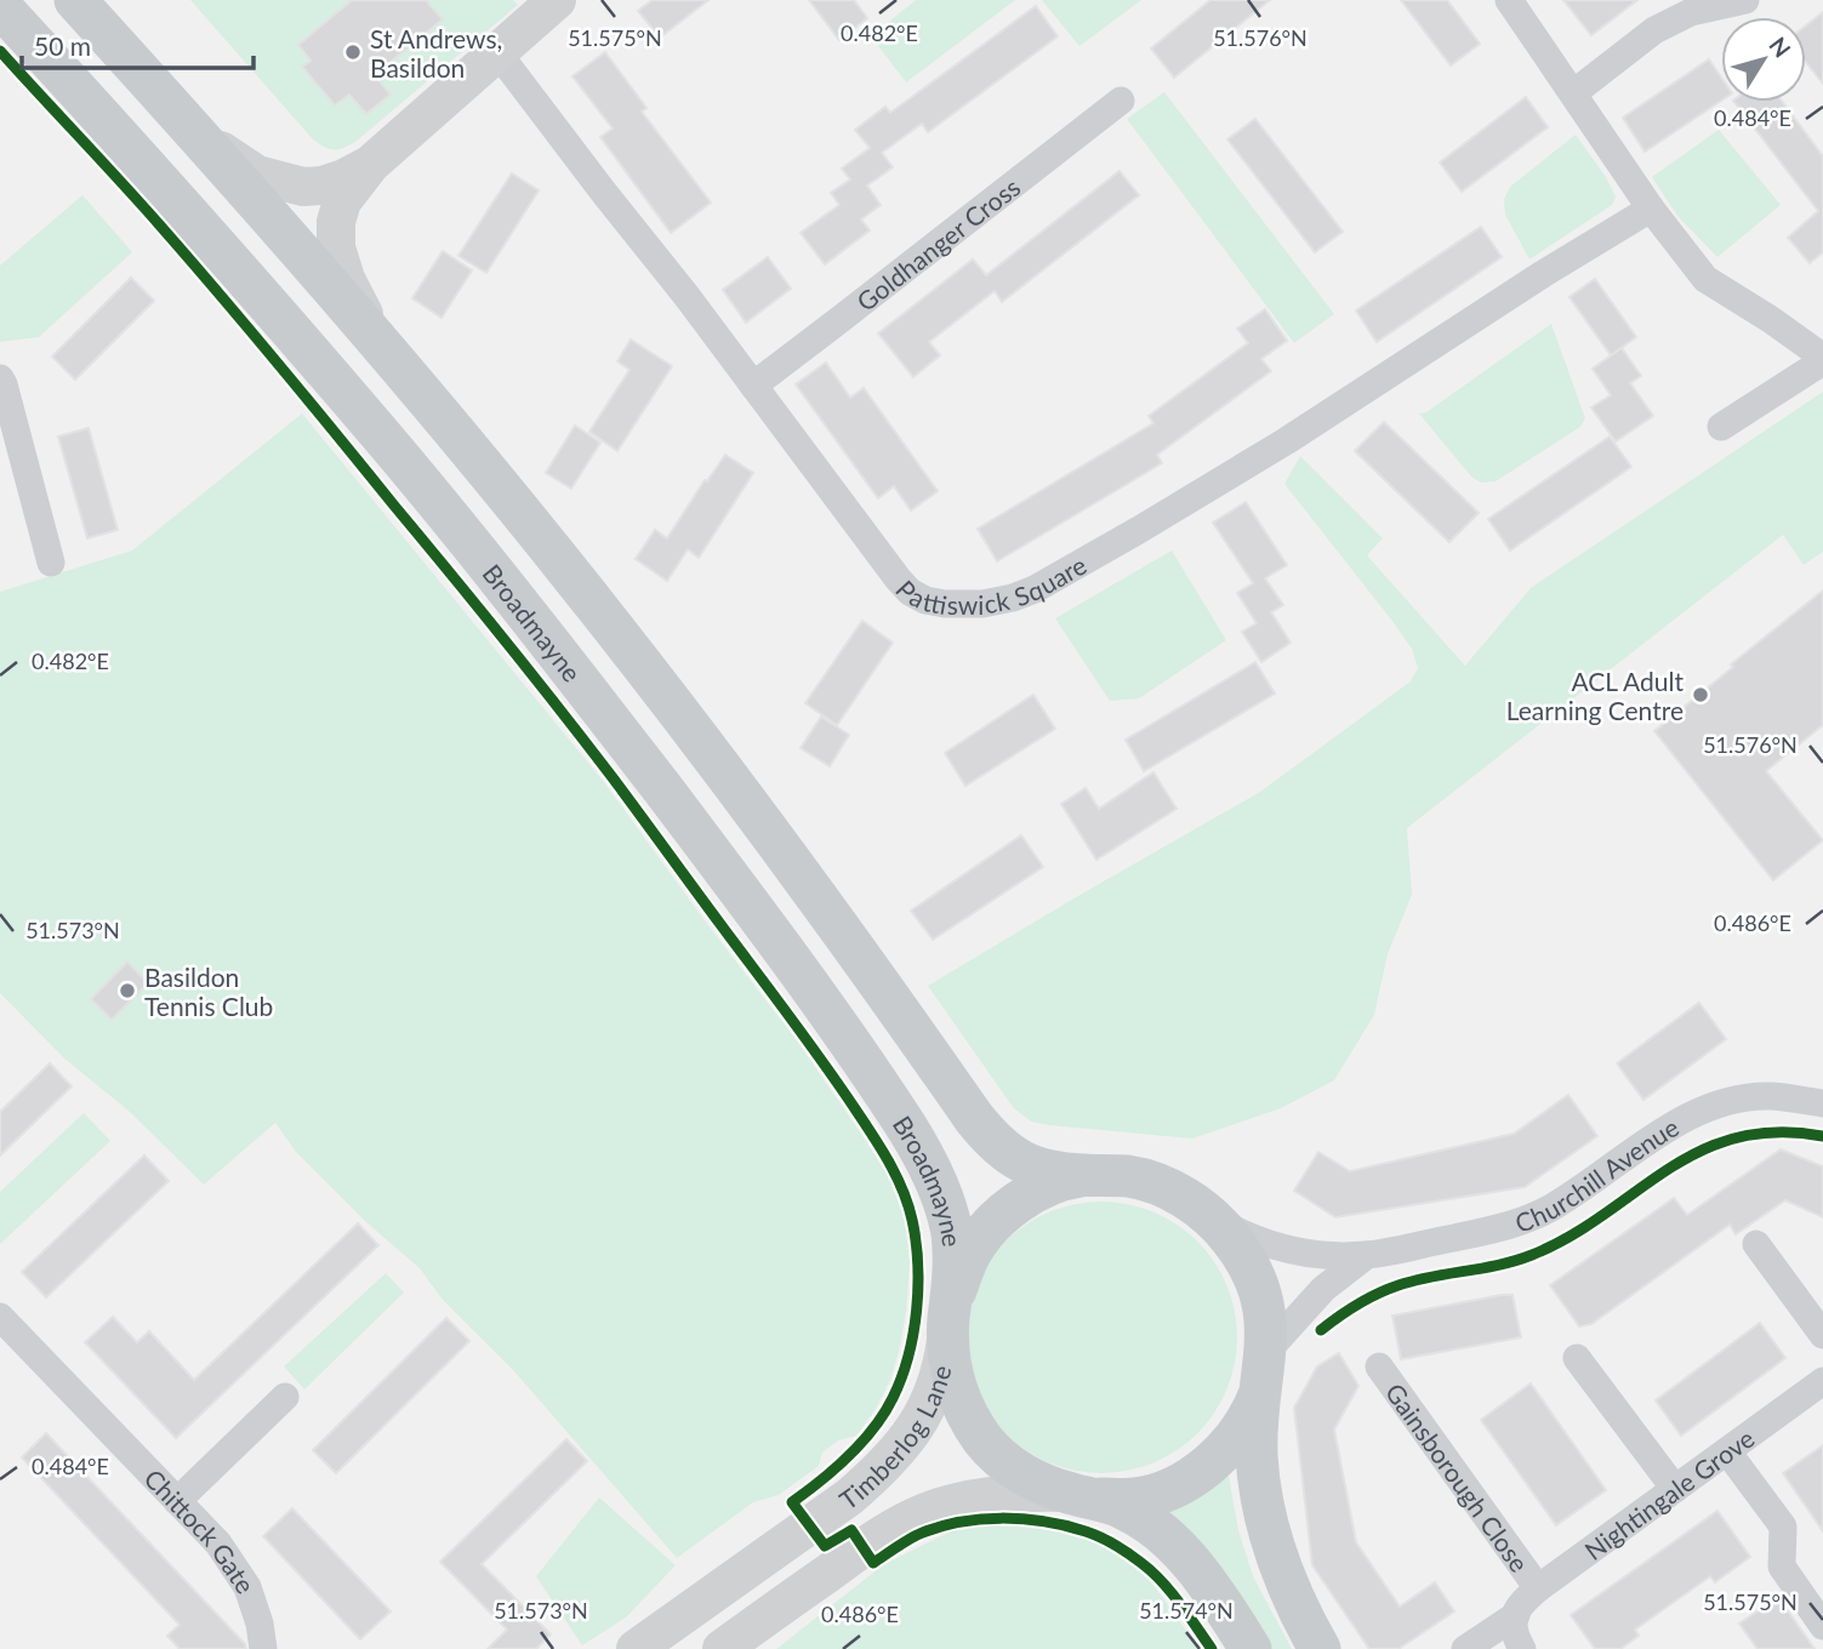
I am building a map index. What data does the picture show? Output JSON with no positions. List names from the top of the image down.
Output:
{
  "streets": {
    "main road": ["Broadmayne", "Timberlog Lane"],
    "street": [
      "Goldhanger Cross",
      "Pattiswick Square",
      "Churchill Avenue",
      "Gainsborough Close",
      "Nightingale Grove",
      "Chittock Gate"
    ]
  },
  "crossings": [
    ["Goldhanger Cross", "Pattiswick Square"],
    ["Broadmayne", "Churchill Avenue"],
    ["Broadmayne", "Timberlog Lane"],
    ["Gainsborough Close", "Nightingale Grove"]
  ],
  "places": ["St Andrews, Basildon", "ACL Adult Learning Centre", "Basildon Tennis Club"],
  "scale_bar": "50 m",
  "north": "top right",
  "coordinates": [
    "0.482°E",
    "51.575°N",
    "51.576°N",
    "0.484°E",
    "0.486°E",
    "51.573°N",
    "51.574°N"
  ]
}
